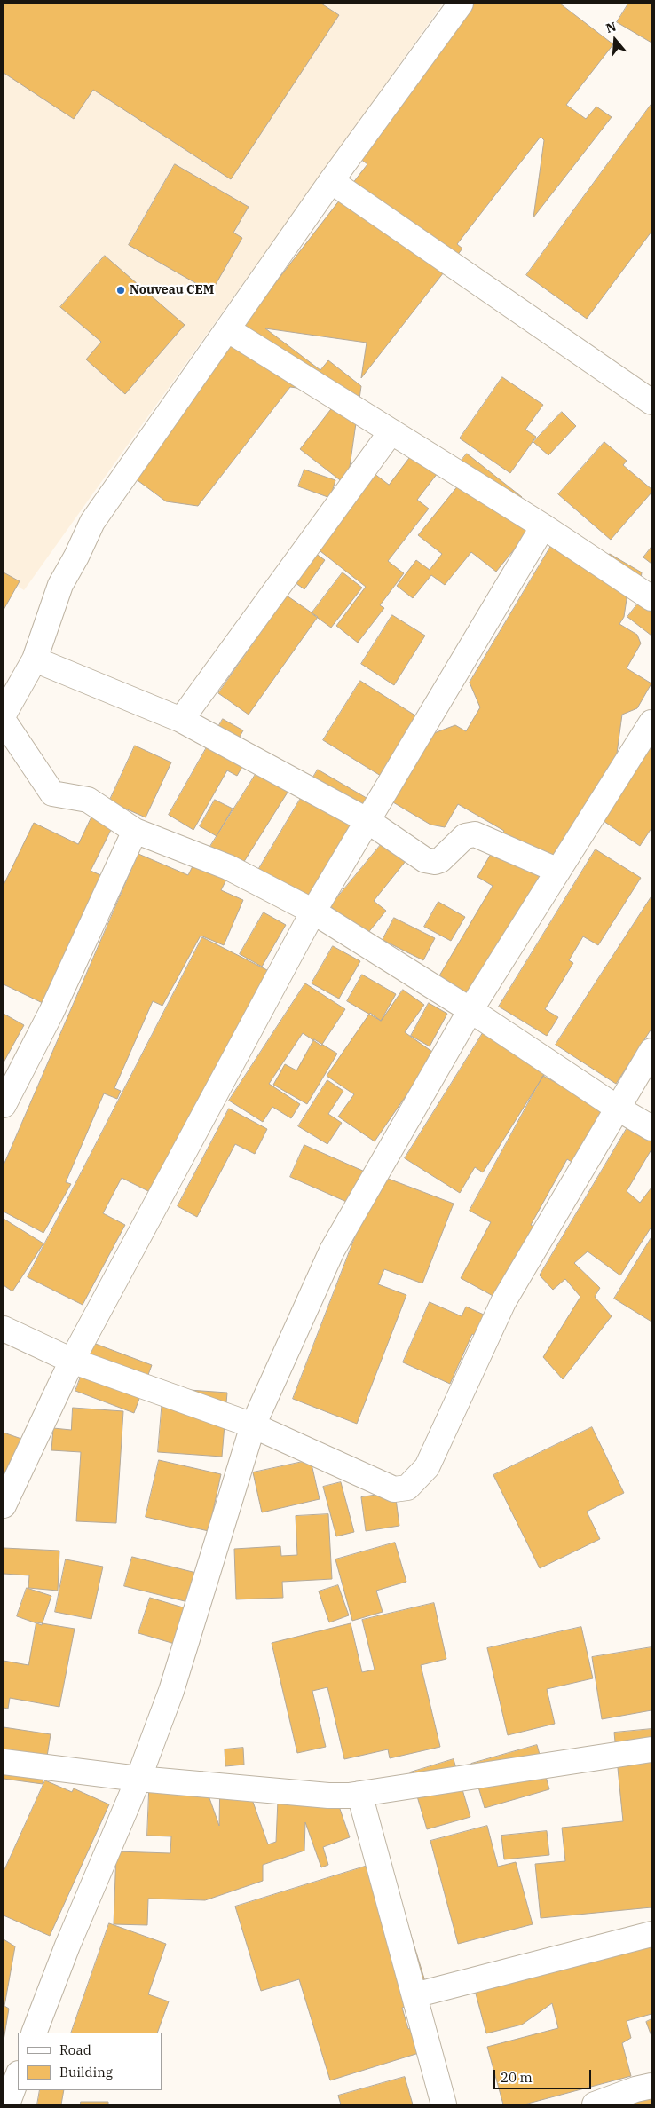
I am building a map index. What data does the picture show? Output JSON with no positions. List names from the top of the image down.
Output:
{
  "places": ["Nouveau CEM"],
  "legend": ["Road", "Building"],
  "scale_bar": "20 m",
  "north": "top"
}
